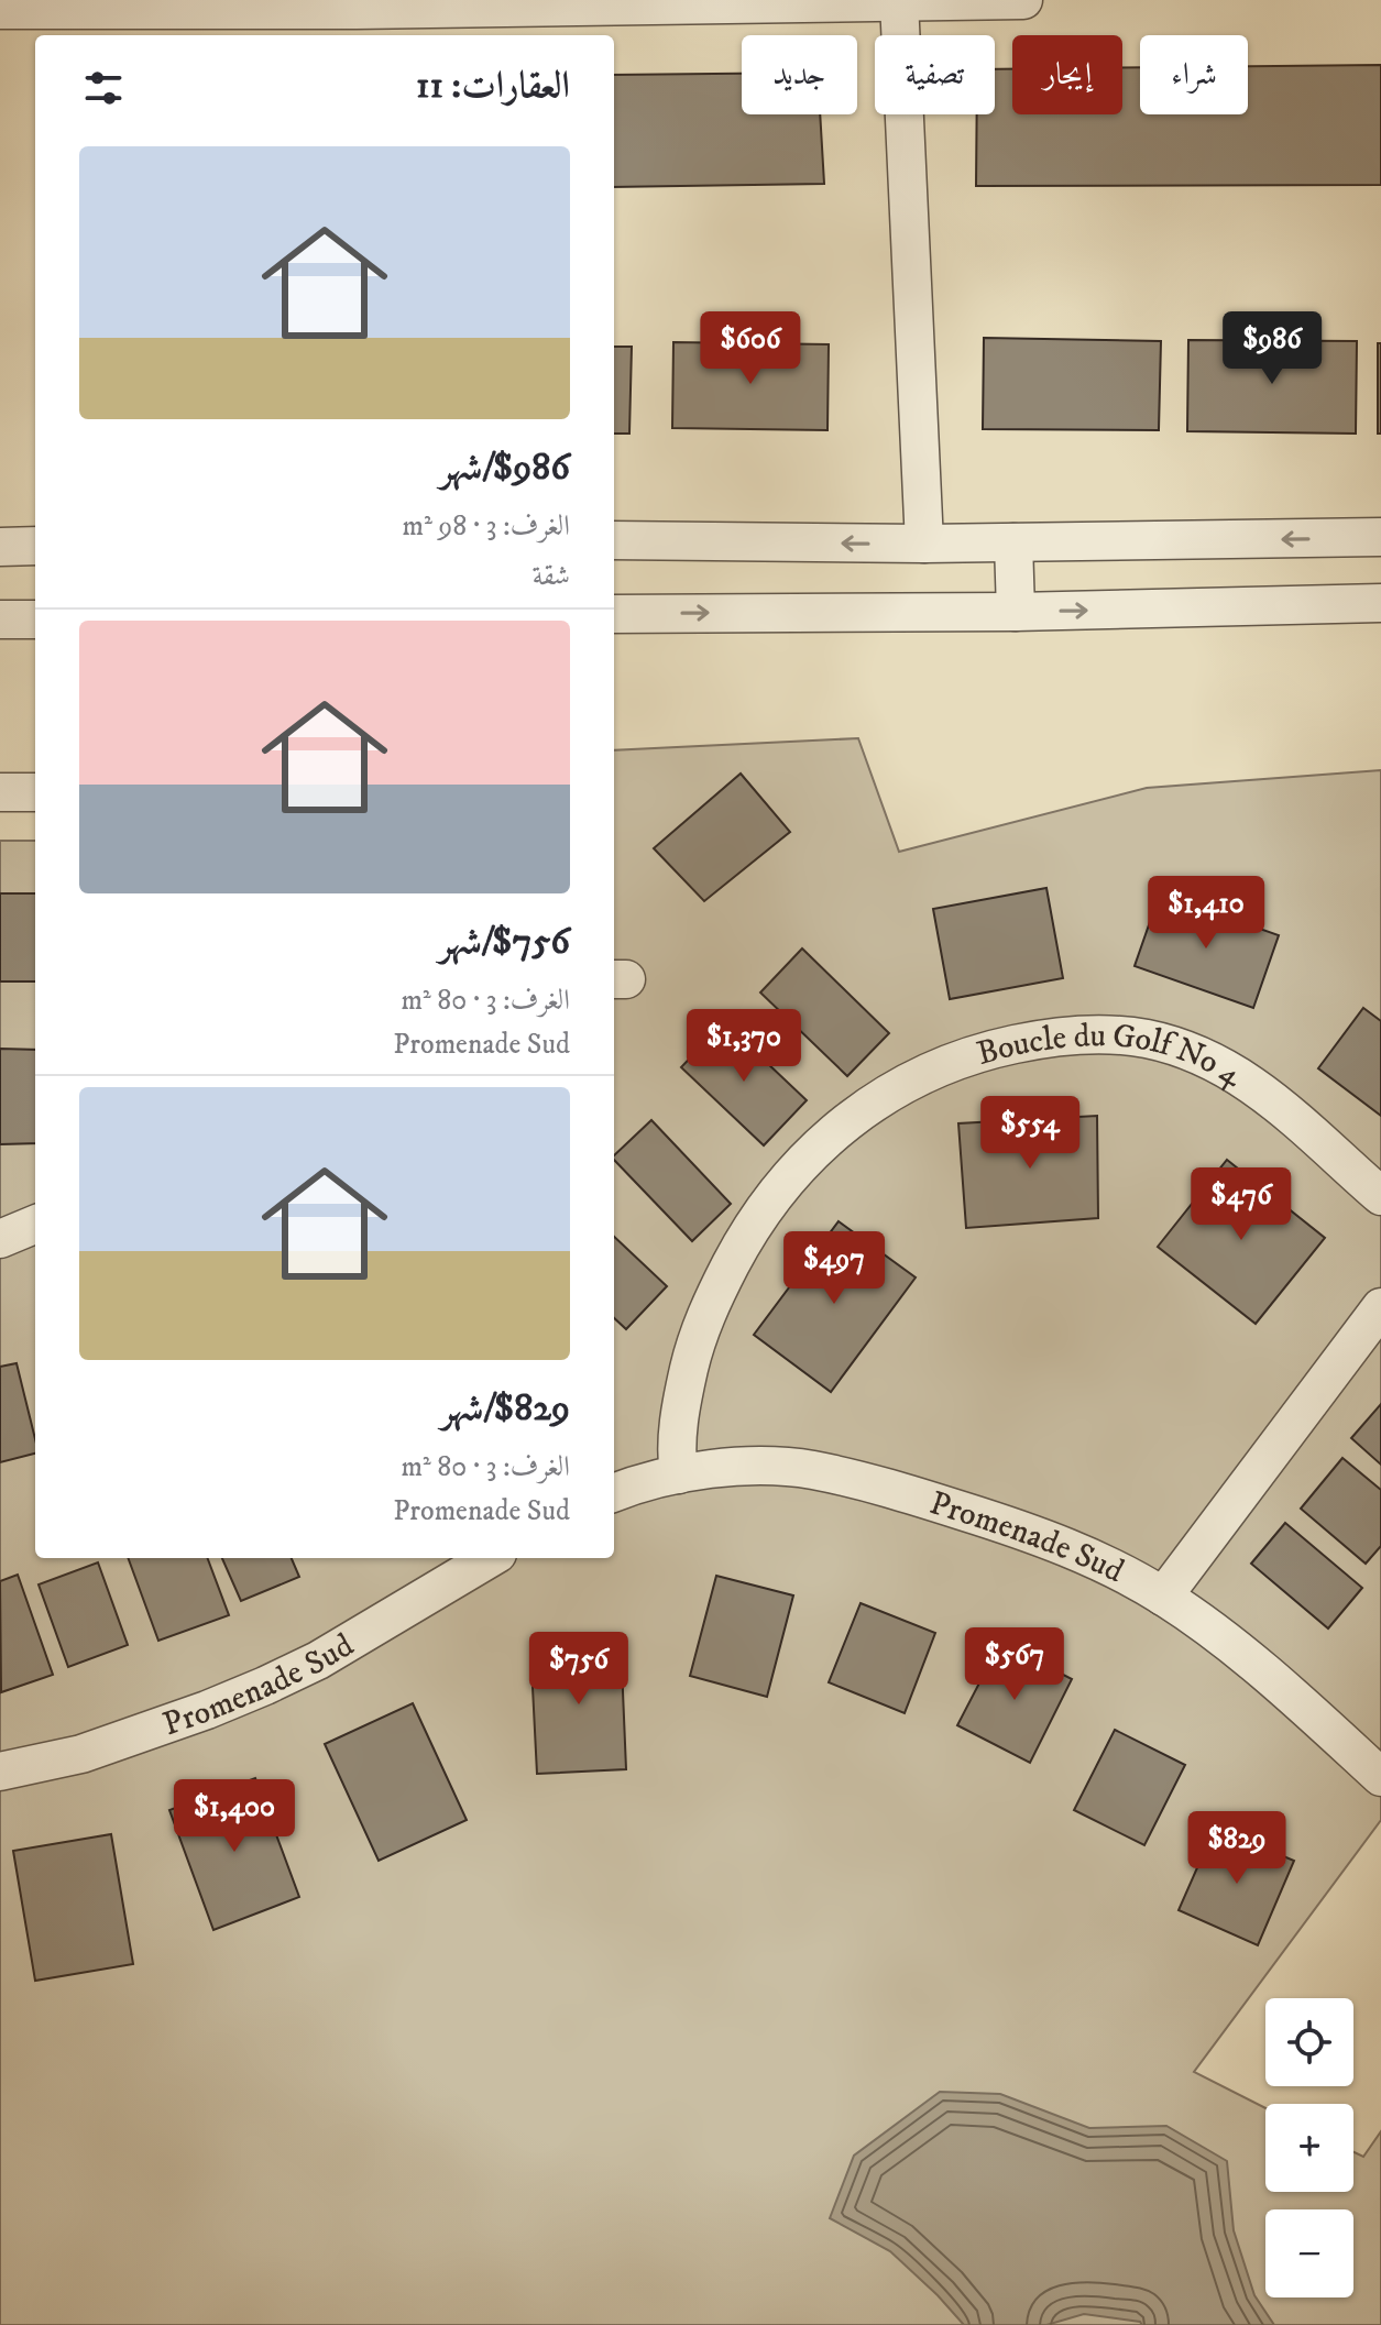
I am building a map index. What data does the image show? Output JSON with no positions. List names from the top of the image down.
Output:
{
  "streets": {
    "street": ["Boucle du Golf No 4", "Promenade Sud"]
  },
  "crossings": [
    ["Boucle du Golf No 4", "Promenade Sud"]
  ],
  "page": {
    "chip": [
      "شراء",
      "إيجار",
      "تصفية",
      "جديد"
    ],
    "heading": "العقارات: 11",
    "list": [
      {
        "name": "$986/شهر",
        "note": "الغرف: 3 · 98 m² · شقة"
      },
      {
        "name": "$756/شهر",
        "note": "الغرف: 3 · 80 m² · Promenade Sud"
      },
      {
        "name": "$829/شهر",
        "note": "الغرف: 3 · 80 m² · Promenade Sud"
      }
    ],
    "price": [
      "$606",
      "$986",
      "$1,410",
      "$1,370",
      "$554",
      "$476",
      "$497",
      "$567",
      "$756",
      "$1,400",
      "$829"
    ],
    "map_buttons": ["+", "−"]
  }
}
